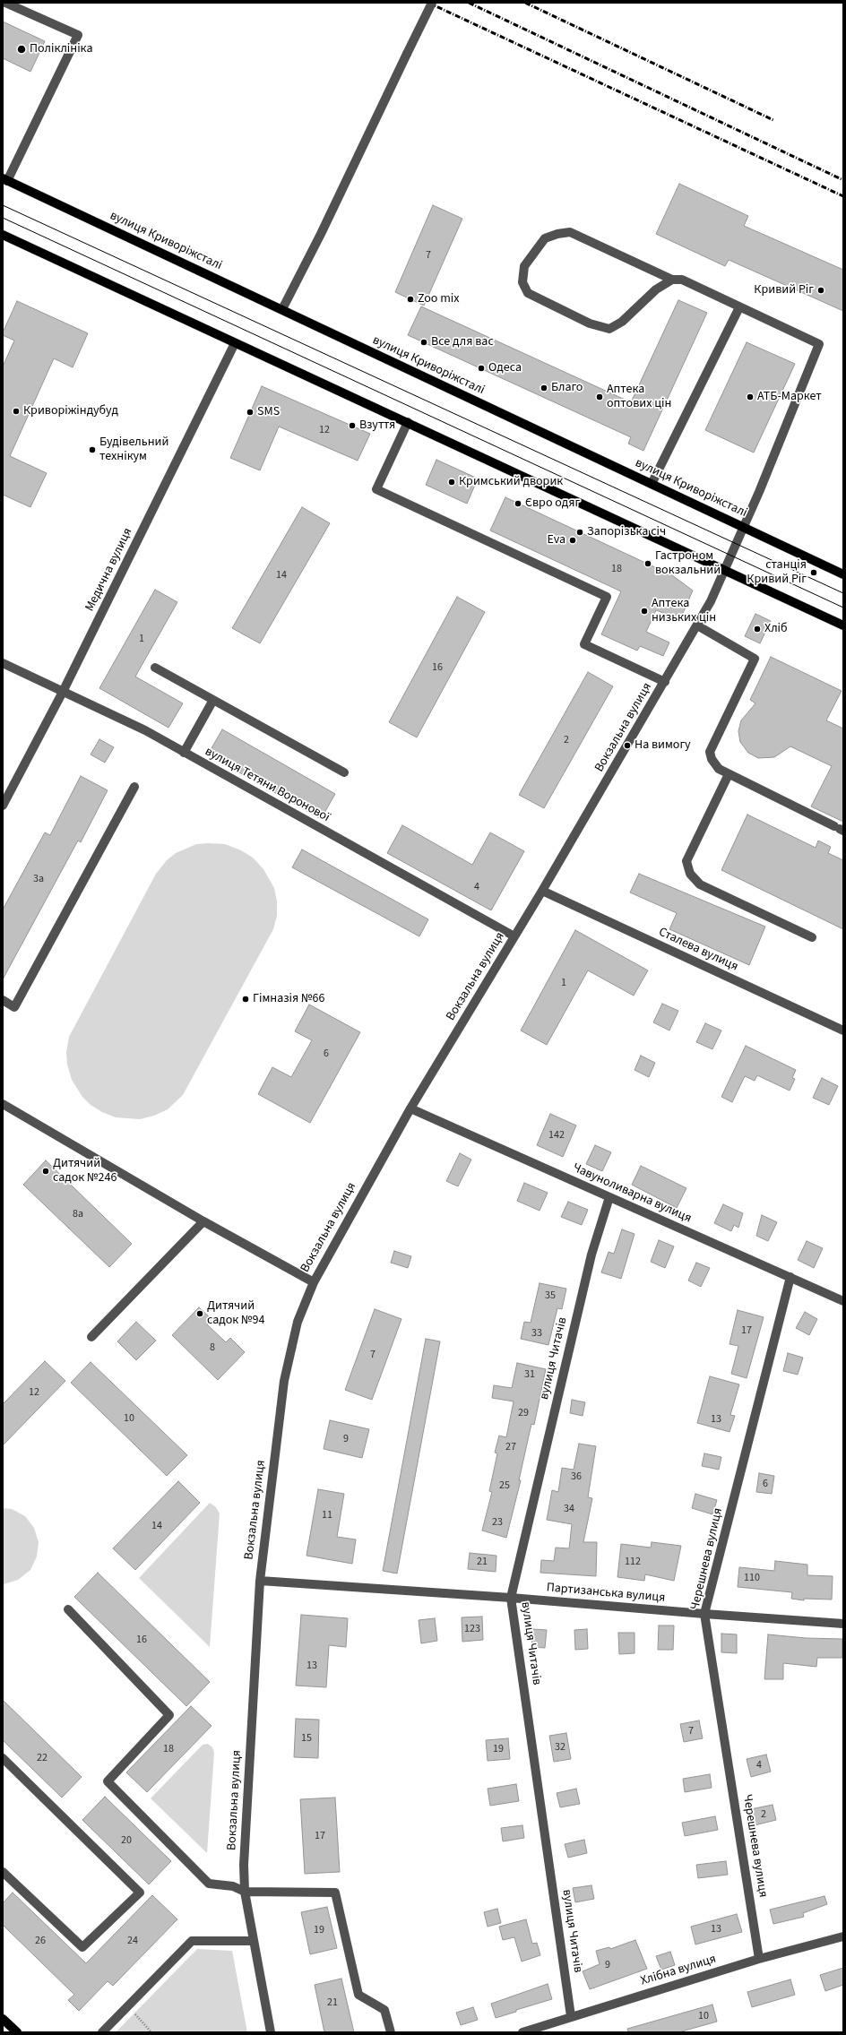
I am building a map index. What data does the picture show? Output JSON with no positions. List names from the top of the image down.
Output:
{
  "streets": {
    "main road": ["вулиця Криворіжсталі"],
    "street": [
      "Медична вулиця",
      "Вокзальна вулиця",
      "вулиця Тетяни Воронової",
      "Сталева вулиця",
      "Чавуноливарна вулиця",
      "вулиця Читачів",
      "Черешнева вулиця",
      "Партизанська вулиця",
      "Хлібна вулиця"
    ]
  },
  "crossings": [
    ["вулиця Криворіжсталі", "Вокзальна вулиця"],
    ["Медична вулиця", "вулиця Тетяни Воронової"],
    ["Вокзальна вулиця", "вулиця Тетяни Воронової"],
    ["Вокзальна вулиця", "Сталева вулиця"],
    ["Вокзальна вулиця", "Чавуноливарна вулиця"],
    ["Вокзальна вулиця", "Партизанська вулиця"],
    ["Чавуноливарна вулиця", "вулиця Читачів"],
    ["Чавуноливарна вулиця", "Черешнева вулиця"],
    ["вулиця Читачів", "Партизанська вулиця"],
    ["вулиця Читачів", "Хлібна вулиця"],
    ["Черешнева вулиця", "Партизанська вулиця"],
    ["Черешнева вулиця", "Хлібна вулиця"]
  ],
  "places": [
    "Поліклініка",
    "Кривий Ріг",
    "Zoo mix",
    "Все для вас",
    "Одеса",
    "Благо",
    "Аптека оптових цін",
    "АТБ-Маркет",
    "Криворіжіндубуд",
    "SMS",
    "Взуття",
    "Будівельний технікум",
    "Кримський дворик",
    "Євро одяг",
    "Запорізька січ",
    "Eva",
    "Гастроном вокзальний",
    "станція Кривий Ріг",
    "Аптека низьких цін",
    "Хліб",
    "На вимогу",
    "Гімназія №66",
    "Дитячий садок №246",
    "Дитячий садок №94"
  ],
  "house_numbers": [
    "7",
    "12",
    "18",
    "14",
    "1",
    "16",
    "2",
    "3а",
    "4",
    "1",
    "6",
    "142",
    "8а",
    "35",
    "17",
    "33",
    "8",
    "7",
    "31",
    "12",
    "29",
    "10",
    "13",
    "9",
    "27",
    "36",
    "6",
    "25",
    "34",
    "11",
    "23",
    "14",
    "21",
    "112",
    "110",
    "123",
    "16",
    "13",
    "7",
    "15",
    "32",
    "18",
    "19",
    "22",
    "4",
    "2",
    "17",
    "20",
    "13",
    "19",
    "26",
    "24",
    "9",
    "21",
    "10"
  ]
}
